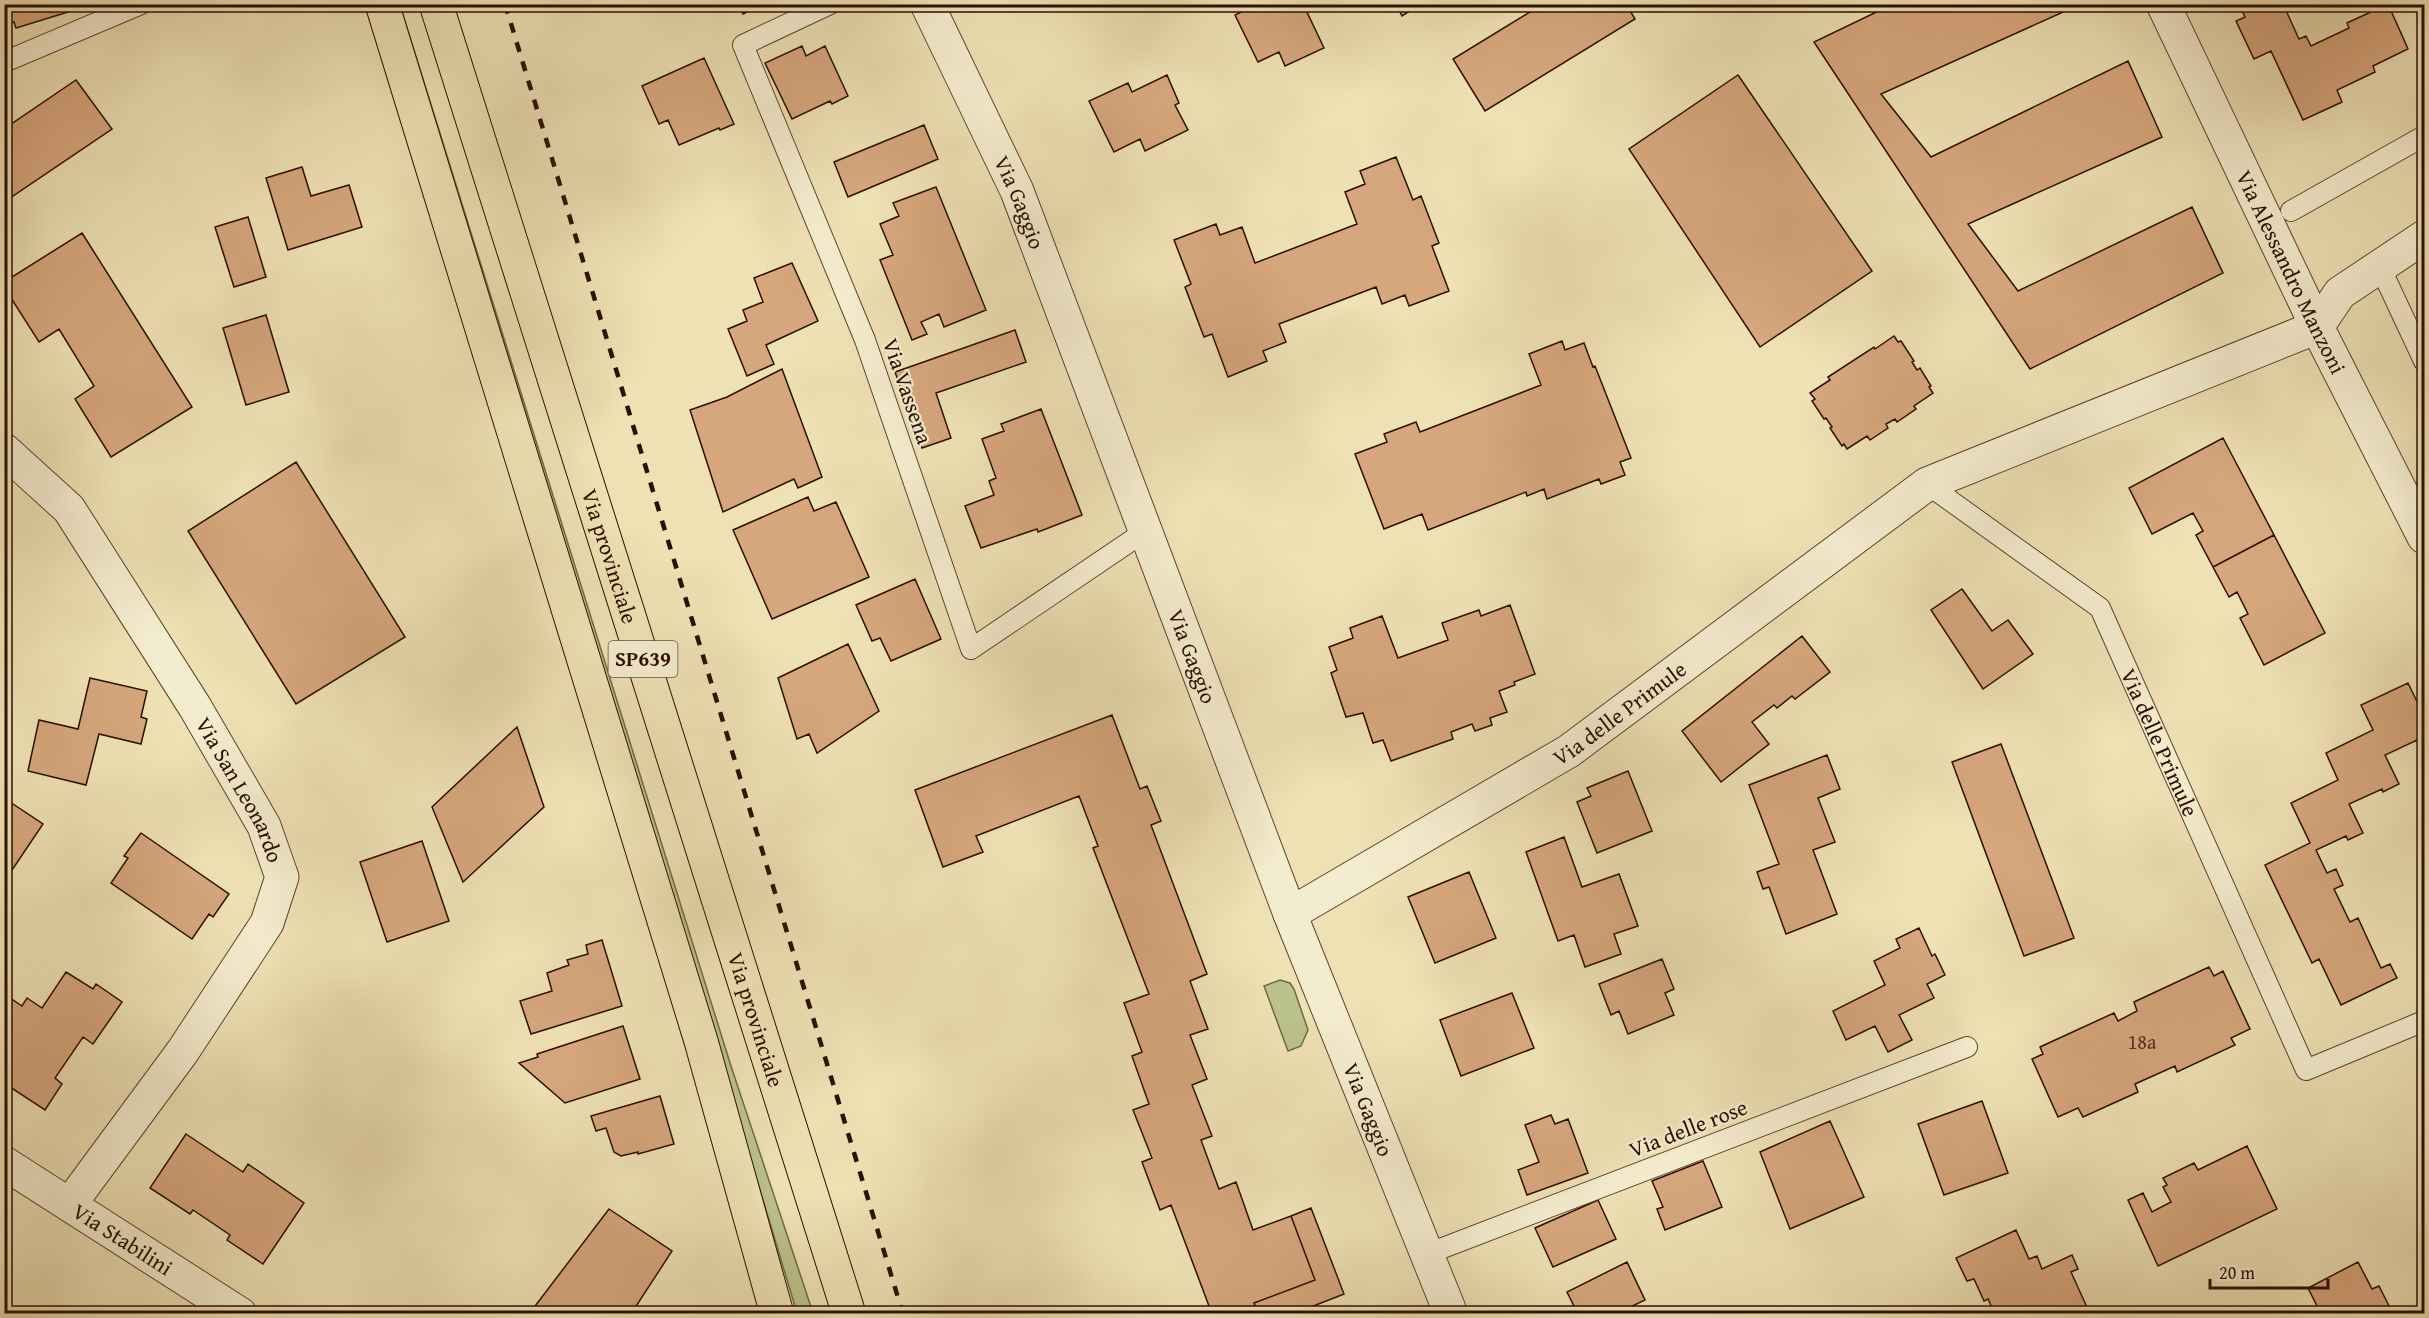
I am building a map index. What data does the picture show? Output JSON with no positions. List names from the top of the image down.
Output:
{
  "streets": {
    "main road": ["Via provinciale", "SP639"],
    "street": [
      "Via Gaggio",
      "Via Alessandro Manzoni",
      "Via delle Primule",
      "Via San Leonardo",
      "Via Stabilini"
    ],
    "lane": ["Via Vassena", "Via delle rose"]
  },
  "crossings": [
    ["Via Gaggio", "Via Vassena"],
    ["Via Gaggio", "Via delle Primule"],
    ["Via Gaggio", "Via delle rose"],
    ["Via Alessandro Manzoni", "Via delle Primule"],
    ["Via San Leonardo", "Via Stabilini"]
  ],
  "house_numbers": ["18a"],
  "scale_bar": "20 m"
}
